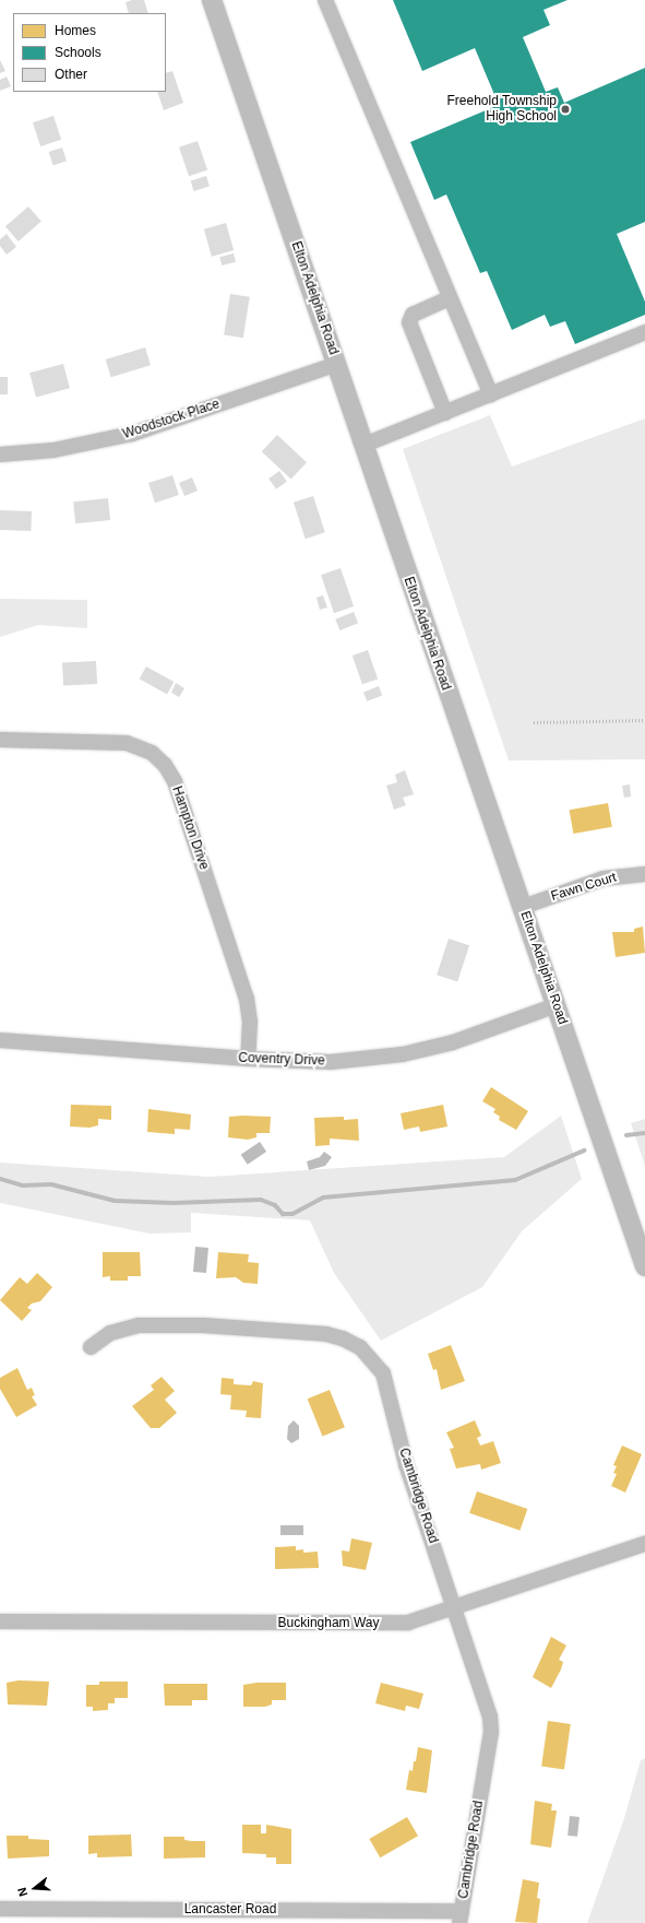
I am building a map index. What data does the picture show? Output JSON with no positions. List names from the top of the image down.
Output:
{
  "streets": {
    "main road": ["Elton Adelphia Road"],
    "street": [
      "Woodstock Place",
      "Hampton Drive",
      "Fawn Court",
      "Coventry Drive",
      "Cambridge Road",
      "Buckingham Way",
      "Lancaster Road"
    ]
  },
  "crossings": [
    ["Elton Adelphia Road", "Woodstock Place"],
    ["Elton Adelphia Road", "Fawn Court"],
    ["Elton Adelphia Road", "Coventry Drive"],
    ["Hampton Drive", "Coventry Drive"],
    ["Cambridge Road", "Buckingham Way"],
    ["Cambridge Road", "Lancaster Road"]
  ],
  "places": ["Freehold Township High School"],
  "legend": ["Homes", "Schools", "Other"],
  "north": "left"
}
